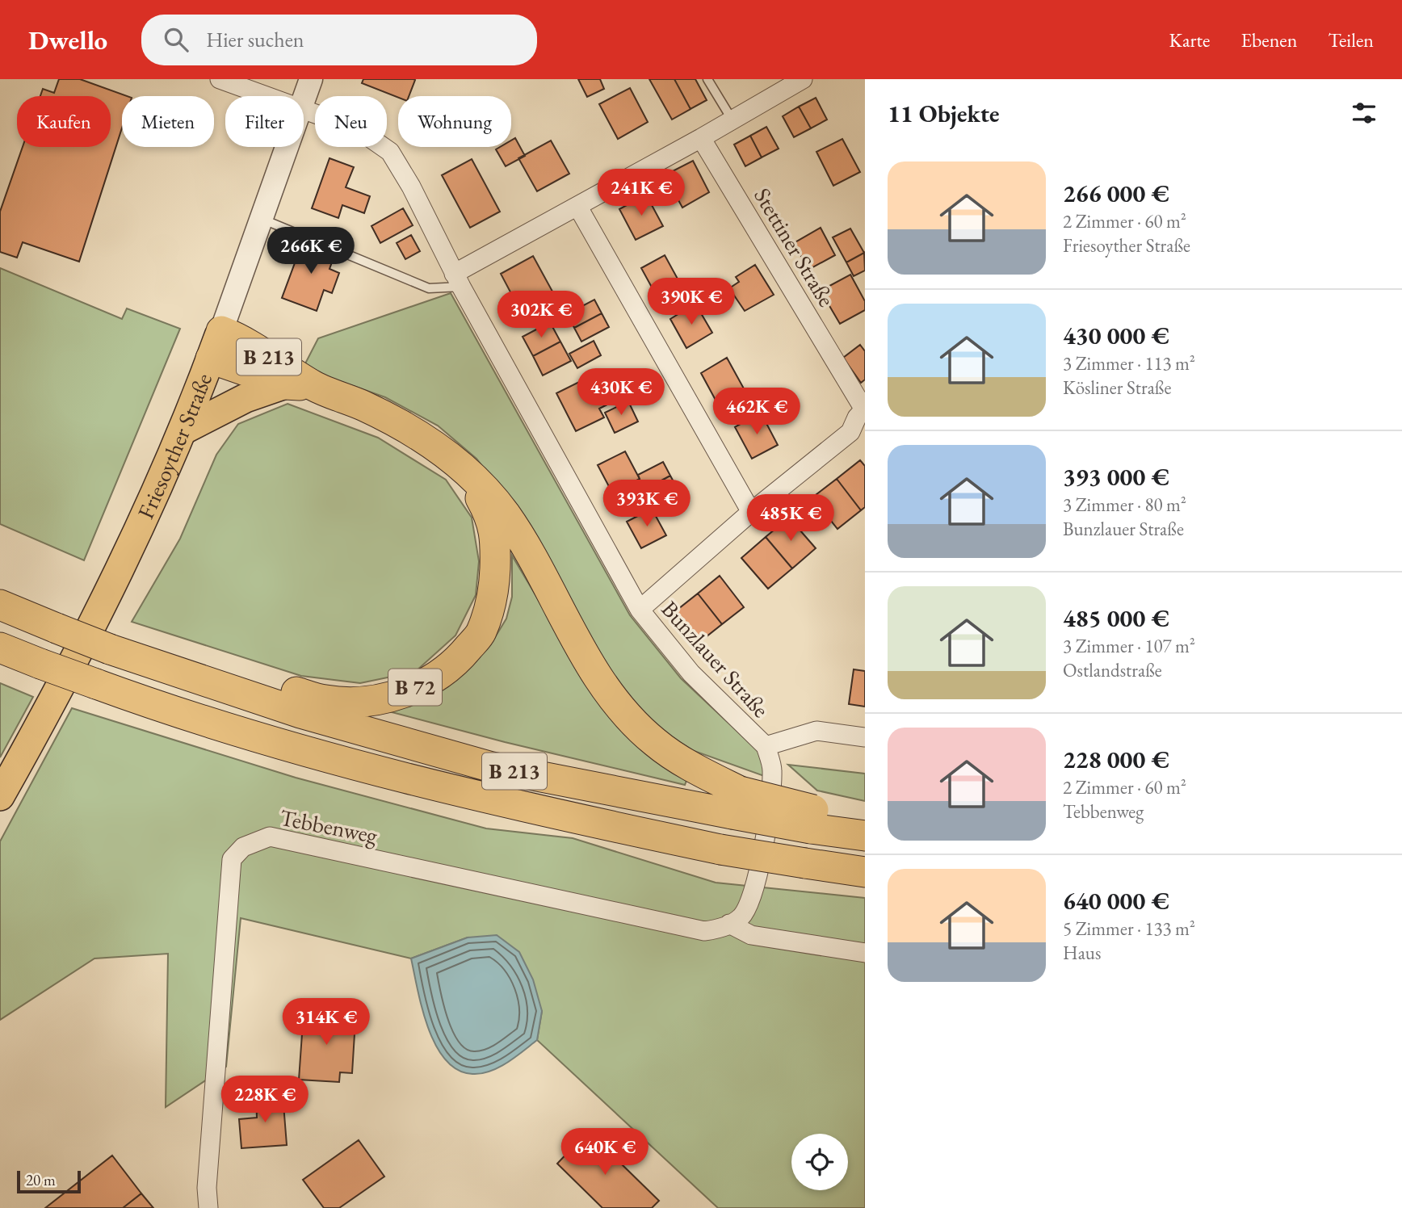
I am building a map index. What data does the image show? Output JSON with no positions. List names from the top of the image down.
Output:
{
  "streets": {
    "highway": ["B 213", "B 72"],
    "main road": ["Friesoyther Straße"],
    "street": ["Stettiner Straße", "Bunzlauer Straße", "Tebbenweg"]
  },
  "crossings": [
    ["B 213", "Friesoyther Straße"],
    ["B 213", "B 72"],
    ["Friesoyther Straße", "B 72"]
  ],
  "scale_bar": "20 m",
  "page": {
    "header": "Dwello",
    "search": "Hier suchen",
    "nav": ["Karte", "Ebenen", "Teilen"],
    "heading": "11 Objekte",
    "chip": [
      "Kaufen",
      "Mieten",
      "Filter",
      "Neu",
      "Wohnung"
    ],
    "list": [
      {
        "name": "266 000 €",
        "note": "2 Zimmer · 60 m² · Friesoyther Straße"
      },
      {
        "name": "430 000 €",
        "note": "3 Zimmer · 113 m² · Kösliner Straße"
      },
      {
        "name": "393 000 €",
        "note": "3 Zimmer · 80 m² · Bunzlauer Straße"
      },
      {
        "name": "485 000 €",
        "note": "3 Zimmer · 107 m² · Ostlandstraße"
      },
      {
        "name": "228 000 €",
        "note": "2 Zimmer · 60 m² · Tebbenweg"
      },
      {
        "name": "640 000 €",
        "note": "5 Zimmer · 133 m² · Haus"
      }
    ],
    "price": [
      "241K €",
      "266K €",
      "390K €",
      "302K €",
      "430K €",
      "462K €",
      "393K €",
      "485K €",
      "314K €",
      "228K €",
      "640K €"
    ],
    "scale": "20 m"
  }
}
